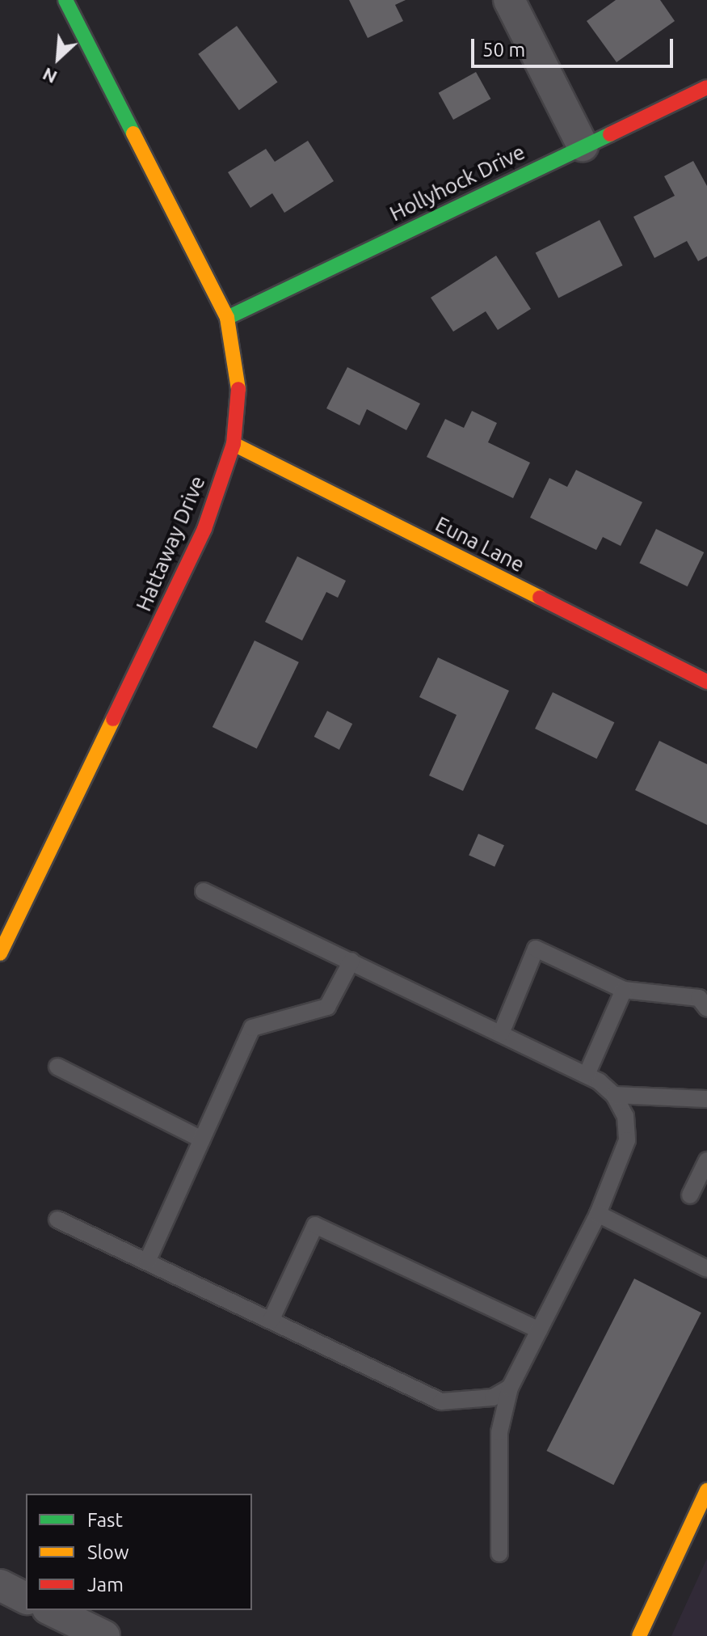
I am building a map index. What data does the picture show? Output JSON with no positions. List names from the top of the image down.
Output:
{
  "streets": {
    "street": ["Hollyhock Drive", "Hattaway Drive", "Euna Lane"]
  },
  "crossings": [
    ["Hollyhock Drive", "Hattaway Drive"],
    ["Hattaway Drive", "Euna Lane"]
  ],
  "legend": ["Fast", "Slow", "Jam"],
  "scale_bar": "50 m",
  "north": "bottom left"
}
